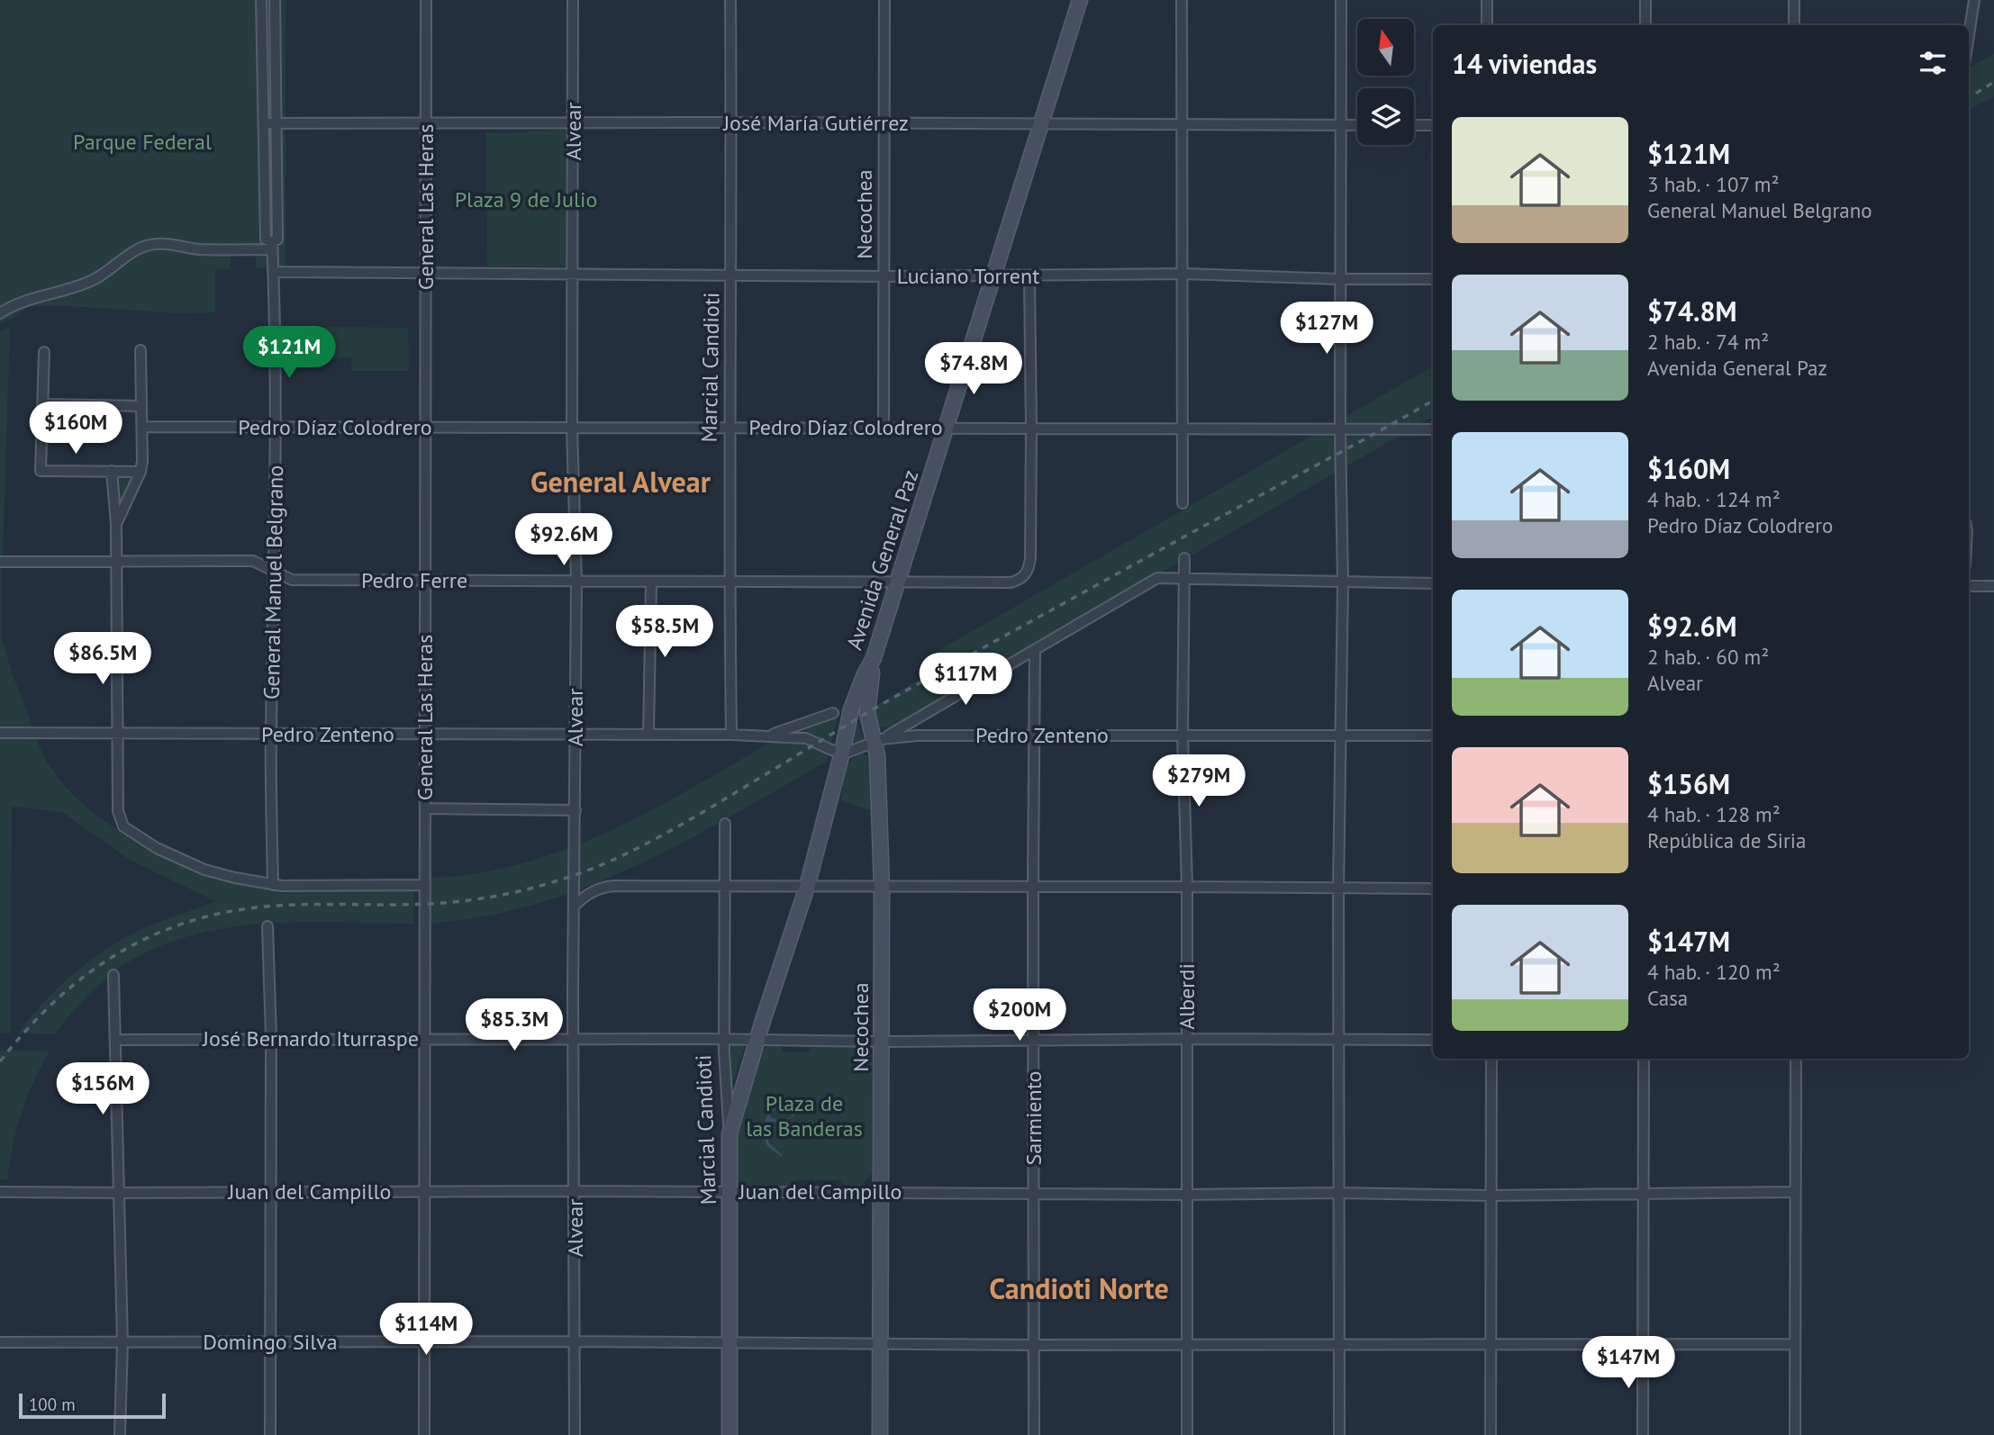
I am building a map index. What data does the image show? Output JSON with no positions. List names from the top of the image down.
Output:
{
  "streets": {
    "main road": ["Necochea", "Marcial Candioti", "Avenida General Paz"],
    "street": [
      "José María Gutiérrez",
      "Alvear",
      "General Las Heras",
      "Luciano Torrent",
      "Pedro Díaz Colodrero",
      "Pedro Ferre",
      "General Manuel Belgrano",
      "Pedro Zenteno",
      "Alberdi",
      "José Bernardo Iturraspe",
      "Sarmiento",
      "Juan del Campillo",
      "Domingo Silva"
    ]
  },
  "crossings": [
    ["José María Gutiérrez", "Alvear"],
    ["José María Gutiérrez", "General Las Heras"],
    ["José María Gutiérrez", "Necochea"],
    ["José María Gutiérrez", "Marcial Candioti"],
    ["José María Gutiérrez", "Avenida General Paz"],
    ["Alvear", "Luciano Torrent"],
    ["Alvear", "Pedro Díaz Colodrero"],
    ["Alvear", "Pedro Ferre"],
    ["Alvear", "Pedro Zenteno"],
    ["Alvear", "José Bernardo Iturraspe"],
    ["Alvear", "Juan del Campillo"],
    ["Alvear", "Domingo Silva"],
    ["General Las Heras", "Luciano Torrent"],
    ["General Las Heras", "Pedro Díaz Colodrero"],
    ["General Las Heras", "Pedro Ferre"],
    ["General Las Heras", "Pedro Zenteno"],
    ["General Las Heras", "José Bernardo Iturraspe"],
    ["General Las Heras", "Juan del Campillo"],
    ["General Las Heras", "Domingo Silva"],
    ["Necochea", "Luciano Torrent"],
    ["Necochea", "Pedro Díaz Colodrero"],
    ["Necochea", "Avenida General Paz"],
    ["Necochea", "Pedro Zenteno"],
    ["Necochea", "José Bernardo Iturraspe"],
    ["Necochea", "Juan del Campillo"],
    ["Necochea", "Domingo Silva"],
    ["Luciano Torrent", "Marcial Candioti"],
    ["Luciano Torrent", "Avenida General Paz"],
    ["Luciano Torrent", "General Manuel Belgrano"],
    ["Marcial Candioti", "Pedro Díaz Colodrero"],
    ["Marcial Candioti", "Avenida General Paz"],
    ["Marcial Candioti", "Pedro Ferre"],
    ["Marcial Candioti", "Pedro Zenteno"],
    ["Marcial Candioti", "José Bernardo Iturraspe"],
    ["Marcial Candioti", "Juan del Campillo"],
    ["Marcial Candioti", "Domingo Silva"],
    ["Pedro Díaz Colodrero", "Avenida General Paz"],
    ["Pedro Díaz Colodrero", "Pedro Ferre"],
    ["Pedro Díaz Colodrero", "General Manuel Belgrano"],
    ["Avenida General Paz", "Pedro Ferre"],
    ["Avenida General Paz", "Pedro Zenteno"],
    ["Avenida General Paz", "José Bernardo Iturraspe"],
    ["Pedro Ferre", "General Manuel Belgrano"],
    ["General Manuel Belgrano", "Pedro Zenteno"],
    ["Pedro Zenteno", "Alberdi"],
    ["Pedro Zenteno", "Sarmiento"],
    ["Alberdi", "José Bernardo Iturraspe"],
    ["Alberdi", "Juan del Campillo"],
    ["Alberdi", "Domingo Silva"],
    ["José Bernardo Iturraspe", "Sarmiento"],
    ["Sarmiento", "Juan del Campillo"],
    ["Sarmiento", "Domingo Silva"]
  ],
  "districts": ["General Alvear", "Candioti Norte"],
  "parks": ["Parque Federal", "Plaza 9 de Julio", "Plaza de las Banderas"],
  "scale_bar": "100 m",
  "north": "top",
  "page": {
    "heading": "14 viviendas",
    "list": [
      {
        "name": "$121M",
        "note": "3 hab. · 107 m² · General Manuel Belgrano"
      },
      {
        "name": "$74.8M",
        "note": "2 hab. · 74 m² · Avenida General Paz"
      },
      {
        "name": "$160M",
        "note": "4 hab. · 124 m² · Pedro Díaz Colodrero"
      },
      {
        "name": "$92.6M",
        "note": "2 hab. · 60 m² · Alvear"
      },
      {
        "name": "$156M",
        "note": "4 hab. · 128 m² · República de Siria"
      },
      {
        "name": "$147M",
        "note": "4 hab. · 120 m² · Casa"
      }
    ],
    "price": [
      "$127M",
      "$121M",
      "$74.8M",
      "$160M",
      "$92.6M",
      "$58.5M",
      "$86.5M",
      "$117M",
      "$279M",
      "$200M",
      "$85.3M",
      "$156M",
      "$114M",
      "$147M"
    ],
    "scale": "100 m"
  }
}
